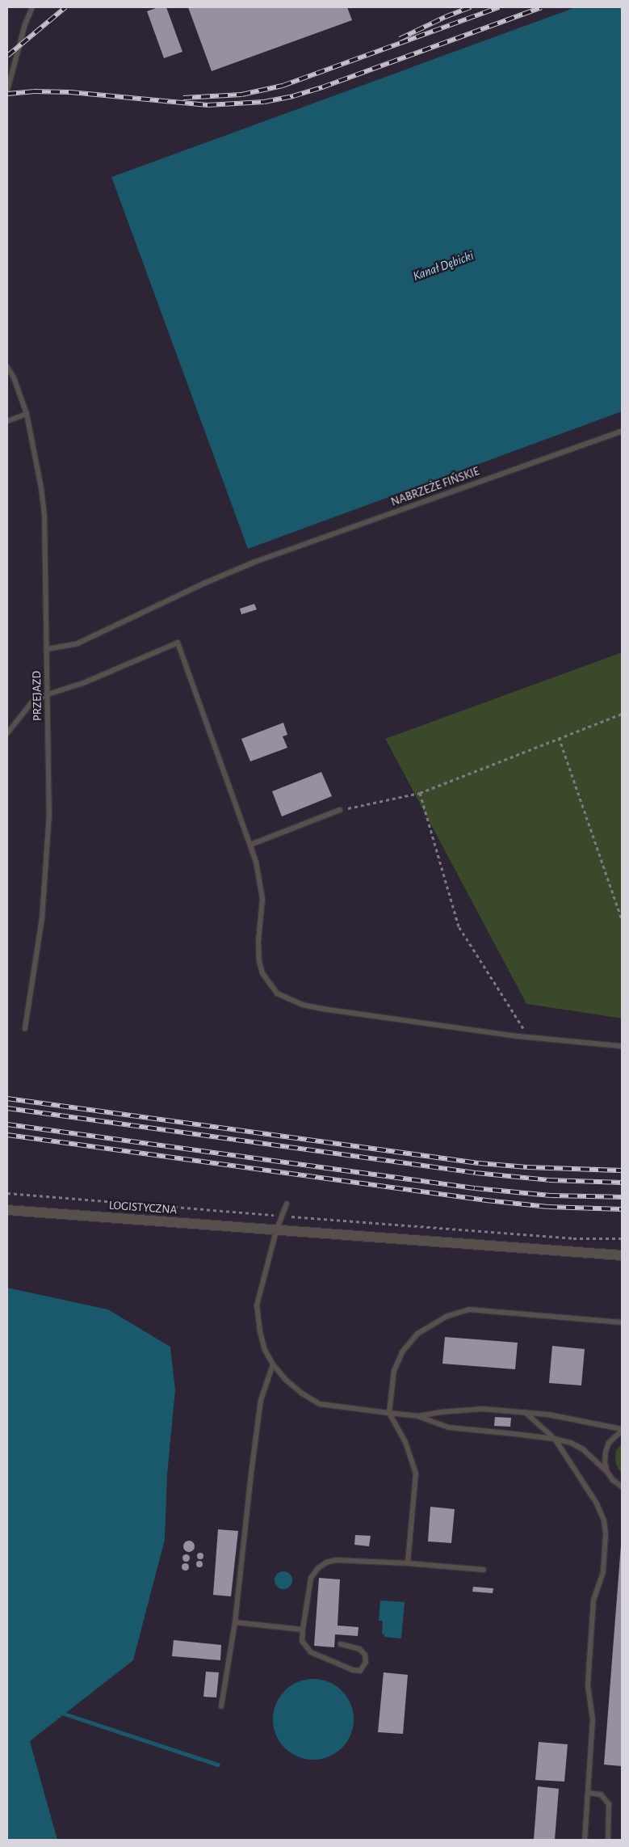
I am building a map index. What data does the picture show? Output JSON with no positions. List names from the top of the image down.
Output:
{
  "streets": {
    "street": ["LOGISTYCZNA"],
    "lane": ["NABRZEŻE FIŃSKIE", "PRZEJAZD"]
  },
  "crossings": [
    ["NABRZEŻE FIŃSKIE", "PRZEJAZD"]
  ],
  "water": ["Kanał Dębicki"]
}
